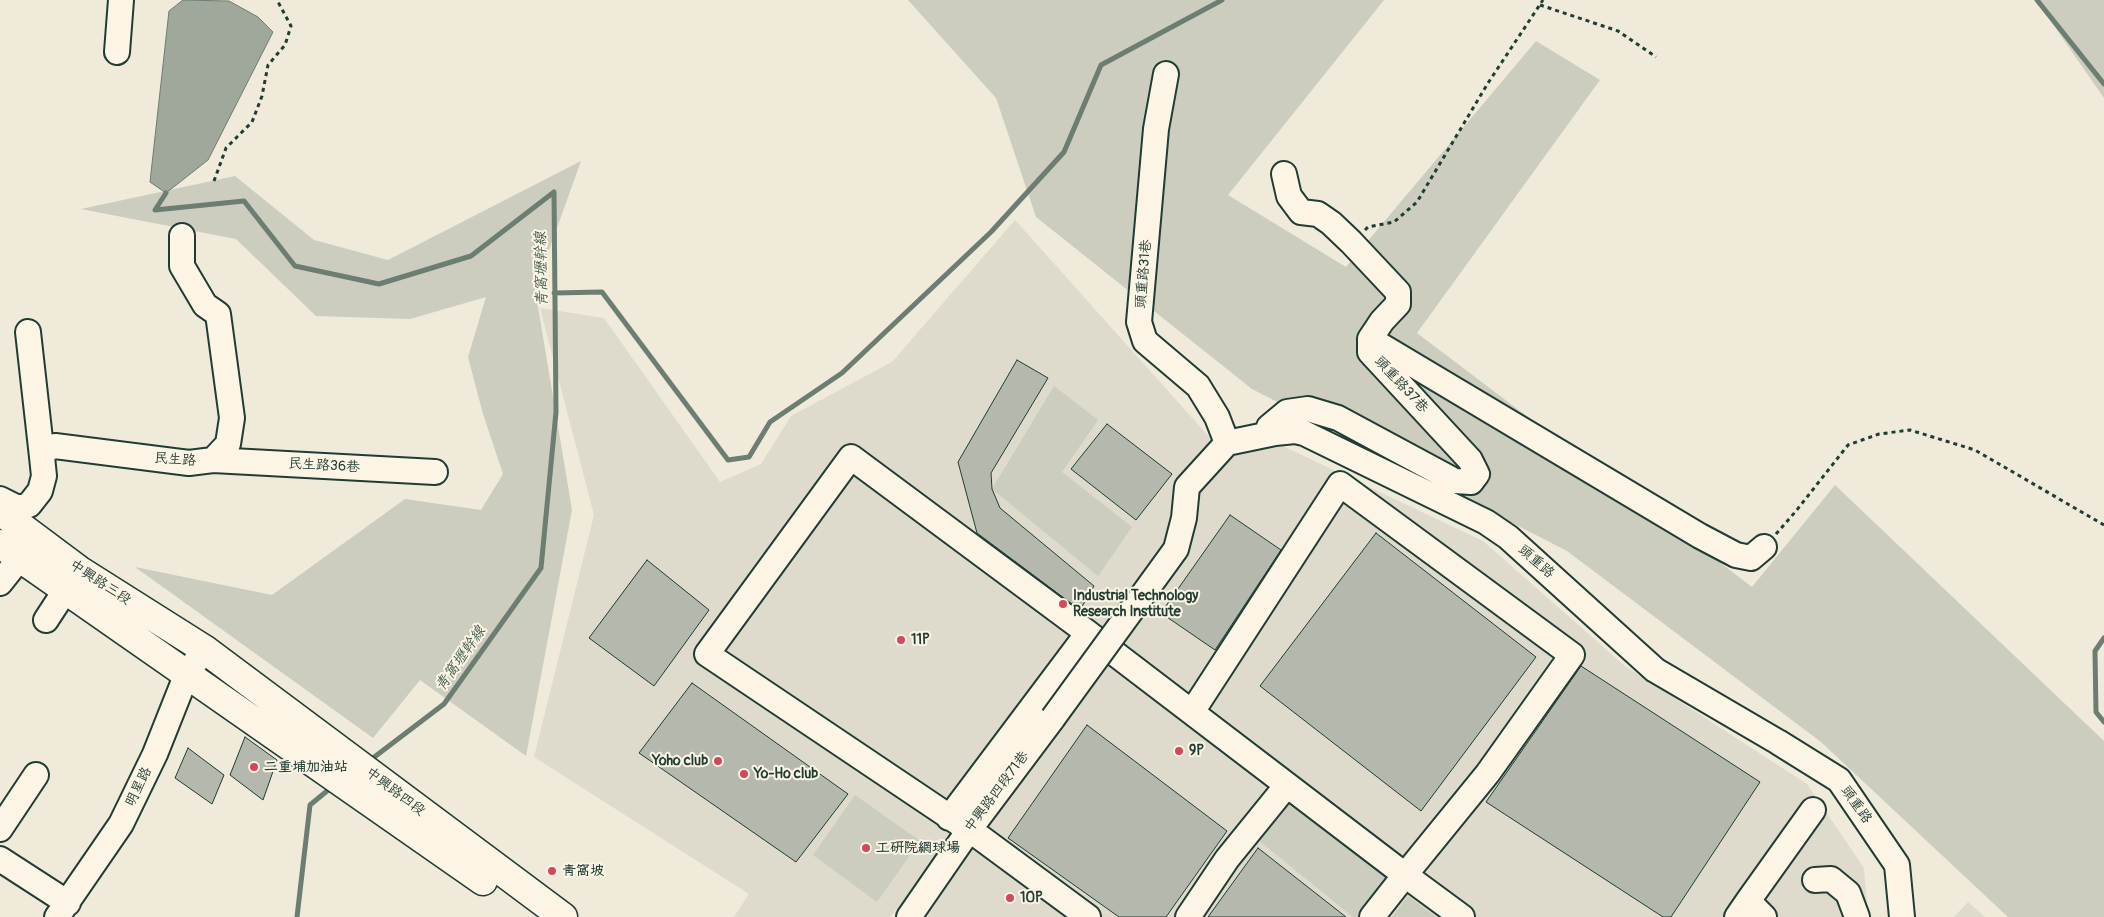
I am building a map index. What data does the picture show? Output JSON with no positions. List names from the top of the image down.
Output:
{
  "streets": {
    "main road": ["中興路三段", "中興路四段"],
    "street": [
      "頭重路31巷",
      "頭重路37巷",
      "民生路",
      "民生路36巷",
      "頭重路",
      "明星路",
      "中興路四段71巷"
    ]
  },
  "crossings": [
    ["頭重路31巷", "頭重路"],
    ["頭重路31巷", "中興路四段71巷"],
    ["民生路", "民生路36巷"],
    ["頭重路", "中興路四段71巷"],
    ["中興路三段", "明星路"],
    ["中興路三段", "中興路四段"],
    ["明星路", "中興路四段"]
  ],
  "water": ["青窩壢幹線"],
  "places": [
    "Industrial Technology Research Institute",
    "11P",
    "9P",
    "Yoho club",
    "二重埔加油站",
    "Yo-Ho club",
    "工研院網球場",
    "青窩坡",
    "10P"
  ]
}
